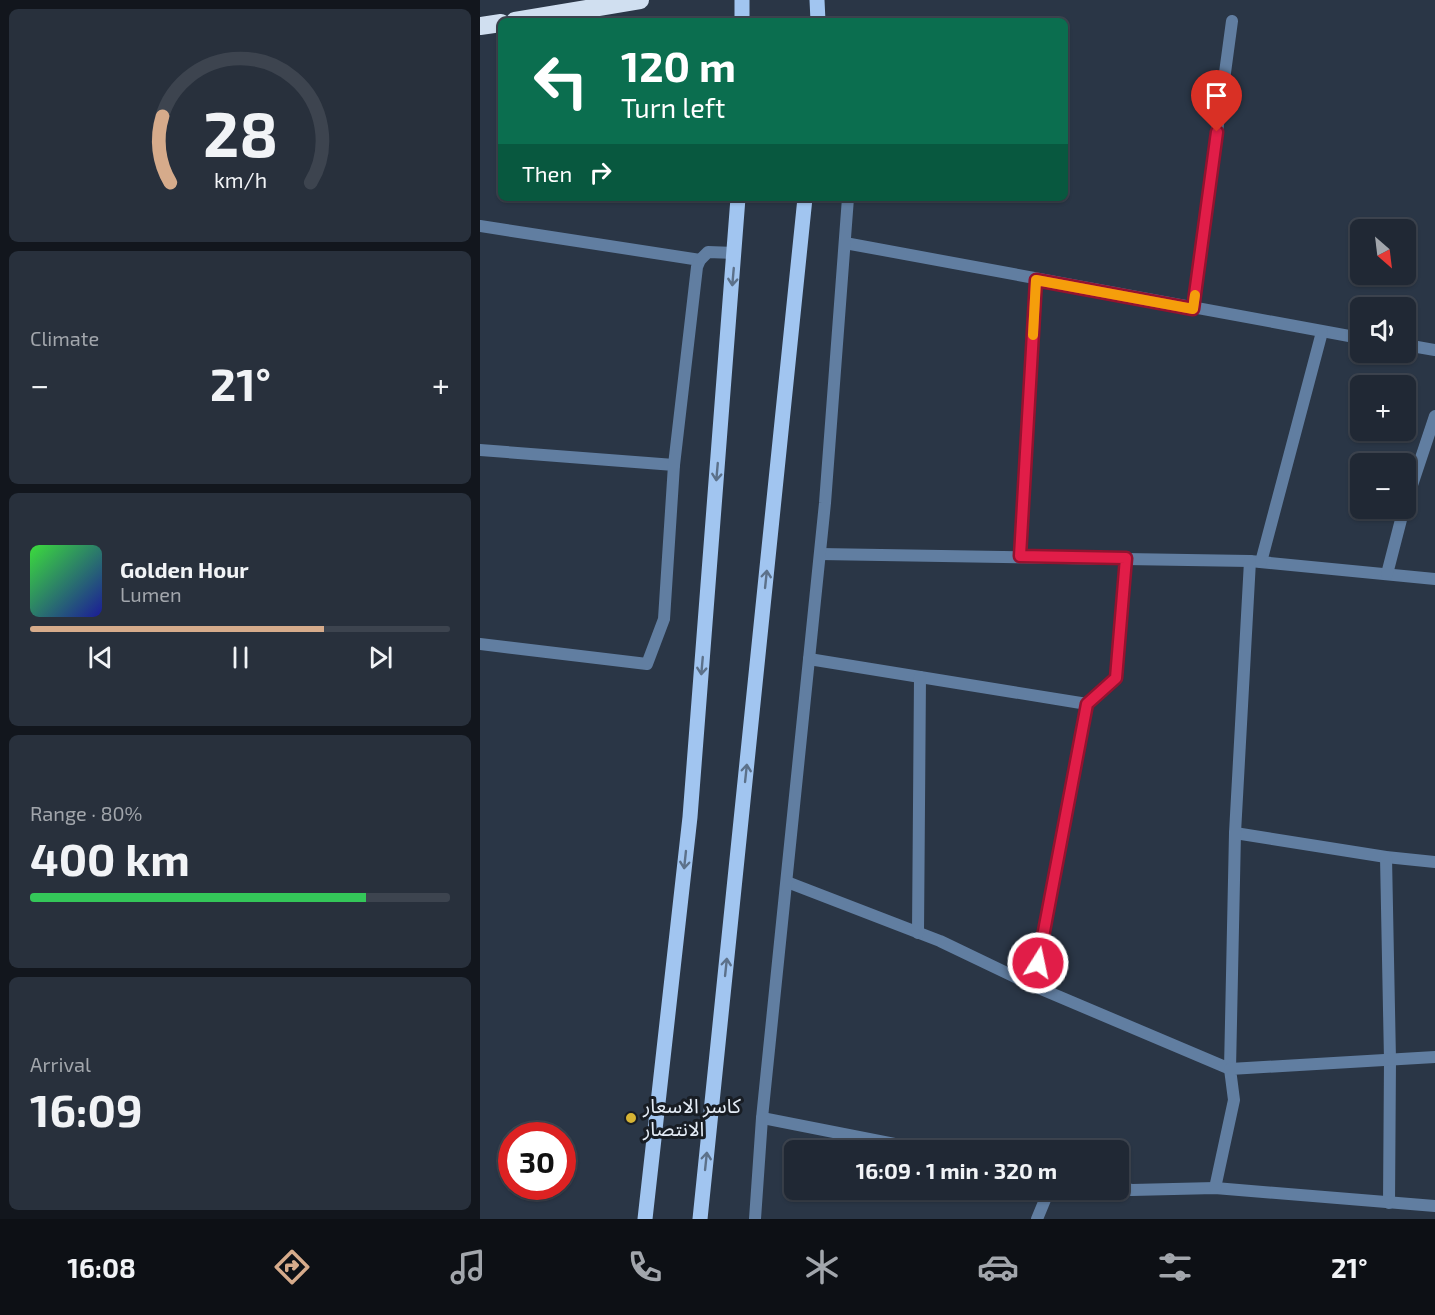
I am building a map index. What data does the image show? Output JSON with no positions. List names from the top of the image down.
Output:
{
  "places": ["كاسر الاسعار الانتصار"],
  "north": "bottom right",
  "page": {
    "turn": ["120 m", "Turn left"],
    "then": "Then",
    "map_buttons": ["+", "−"],
    "tile": [
      "Climate",
      ["Range · 80%", "400 km"],
      ["Arrival", "16:09"]
    ],
    "heat": ["−", "21°", "+"],
    "song": ["Golden Hour", "Lumen"],
    "limit": "30",
    "trip": "16:09 · 1 min · 320 m",
    "tabs": ["16:08", "21°"],
    "gauge": ["28", "km/h"]
  }
}
